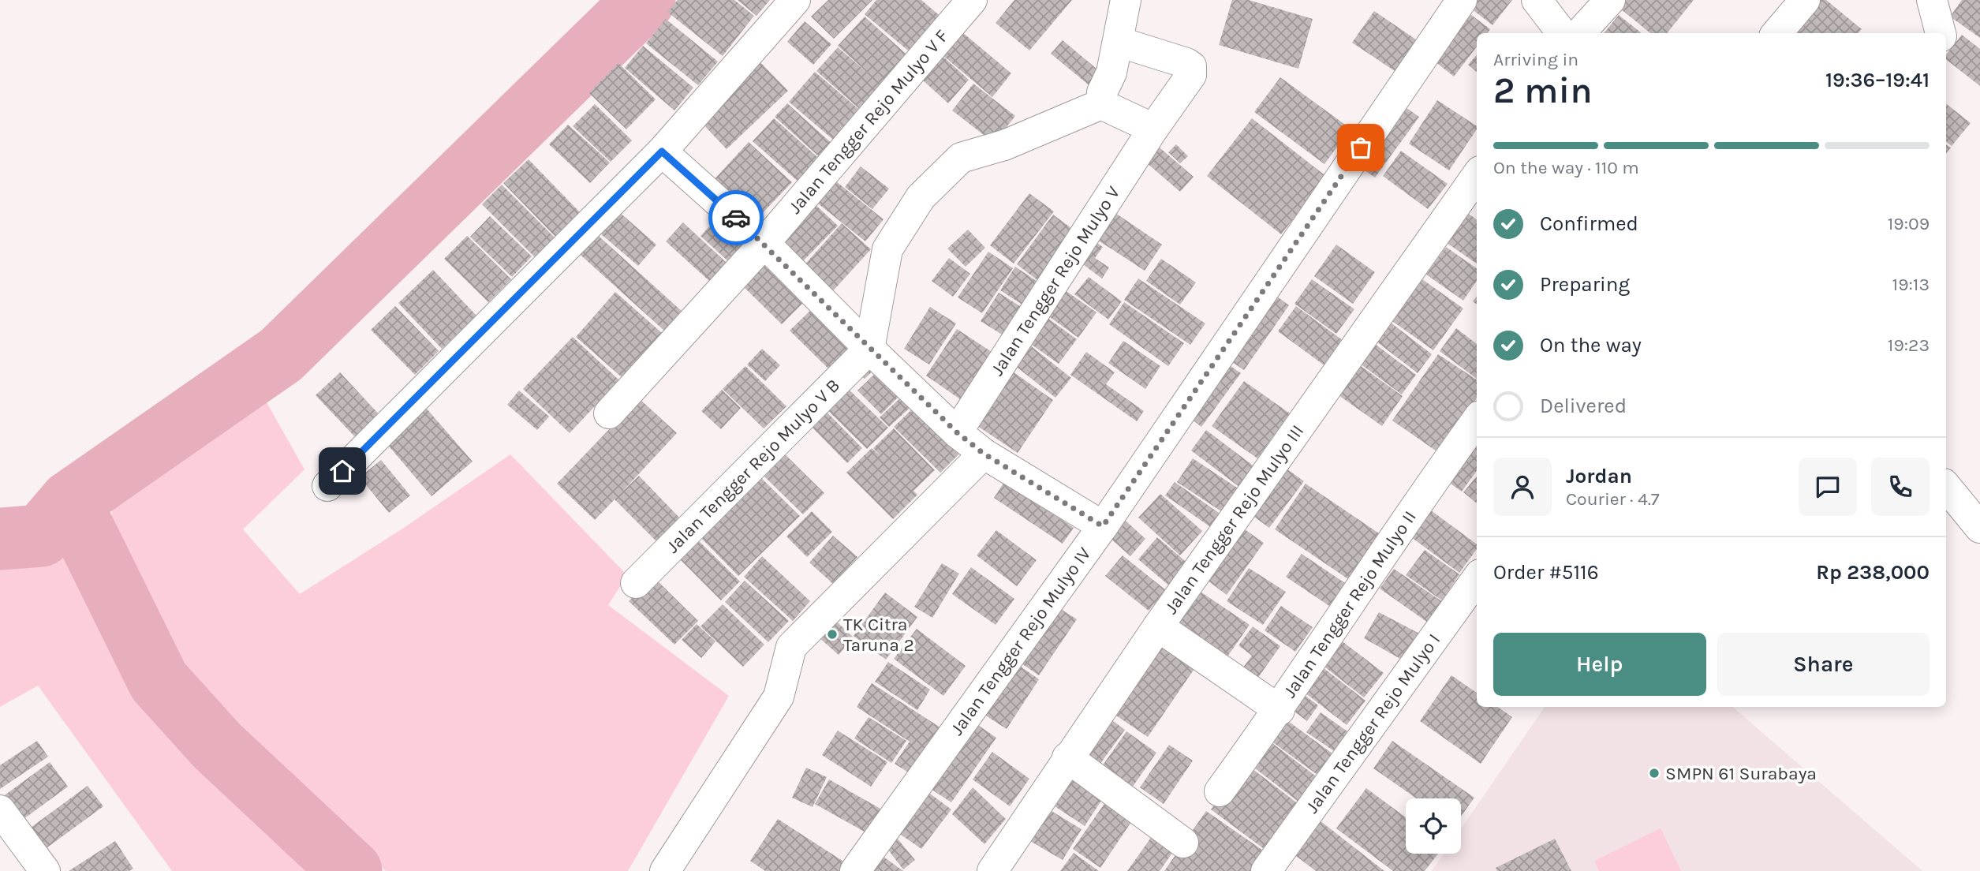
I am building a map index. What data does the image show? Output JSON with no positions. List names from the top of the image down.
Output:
{
  "streets": {
    "street": [
      "Jalan Tengger Rejo Mulyo V F",
      "Jalan Tengger Rejo Mulyo V",
      "Jalan Tengger Rejo Mulyo V B",
      "Jalan Tengger Rejo Mulyo III",
      "Jalan Tengger Rejo Mulyo II",
      "Jalan Tengger Rejo Mulyo IV",
      "Jalan Tengger Rejo Mulyo I"
    ]
  },
  "places": ["TK Citra Taruna 2", "SMPN 61 Surabaya"],
  "page": {
    "heading": ["2 min", "Arriving in", "19:36–19:41"],
    "panel": [
      "Jordan",
      "Courier · 4.7",
      "Order #5116",
      "Rp 238,000"
    ],
    "bar": "On the way · 110 m",
    "list": [
      ["Confirmed", "19:09"],
      ["Preparing", "19:13"],
      ["On the way", "19:23"],
      "Delivered"
    ],
    "buttons": ["Help", "Share"]
  }
}
